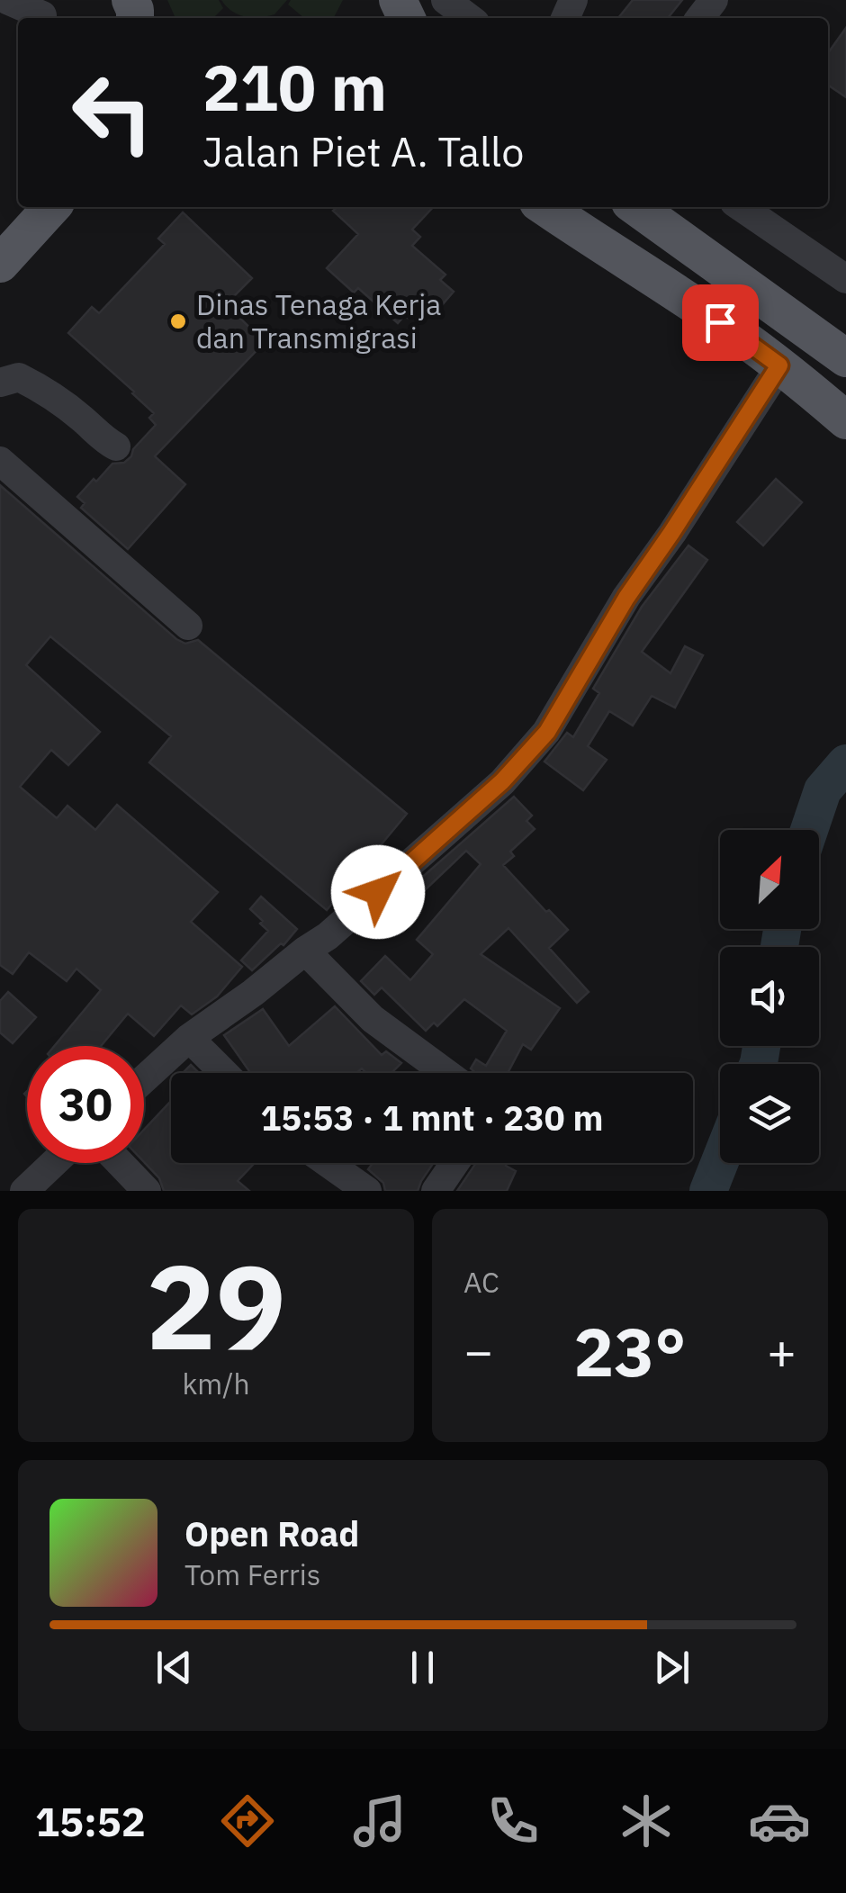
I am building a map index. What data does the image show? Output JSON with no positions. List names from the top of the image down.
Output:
{
  "places": ["Dinas Tenaga Kerja dan Transmigrasi"],
  "north": "top right",
  "page": {
    "turn": ["210 m", "Jalan Piet A. Tallo"],
    "limit": "30",
    "trip": "15:53 · 1 mnt · 230 m",
    "tile": [
      ["29", "km/h"],
      "AC"
    ],
    "heat": ["−", "23°", "+"],
    "song": ["Open Road", "Tom Ferris"],
    "tabs": "15:52"
  }
}
